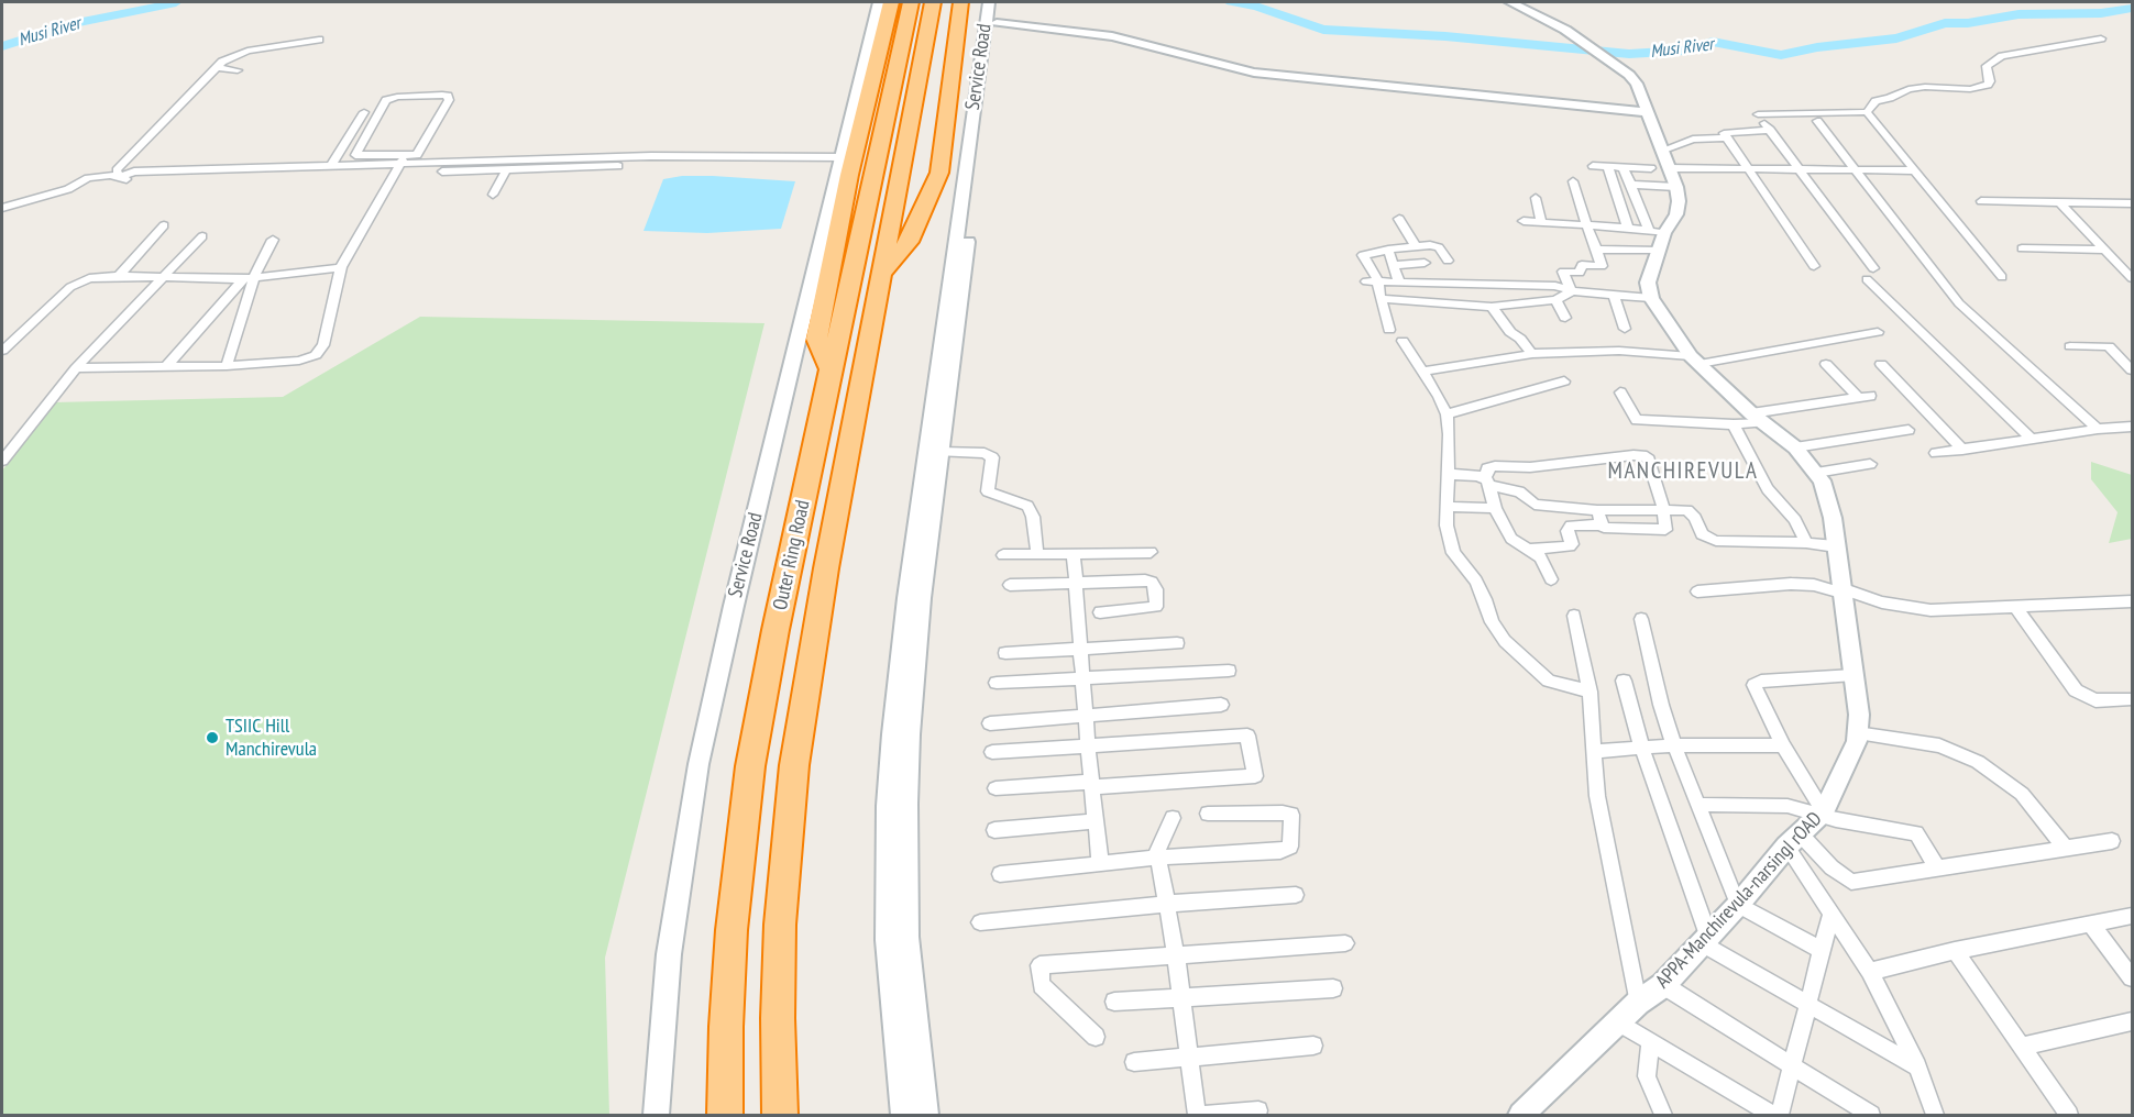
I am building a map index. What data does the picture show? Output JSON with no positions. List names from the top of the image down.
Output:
{
  "streets": {
    "highway": ["Outer Ring Road"],
    "main road": ["Service Road", "APPA-Manchirevula-narsingI rOAD"]
  },
  "districts": ["MANCHIREVULA"],
  "water": ["Musi River"],
  "places": ["TSIIC Hill Manchirevula"]
}
